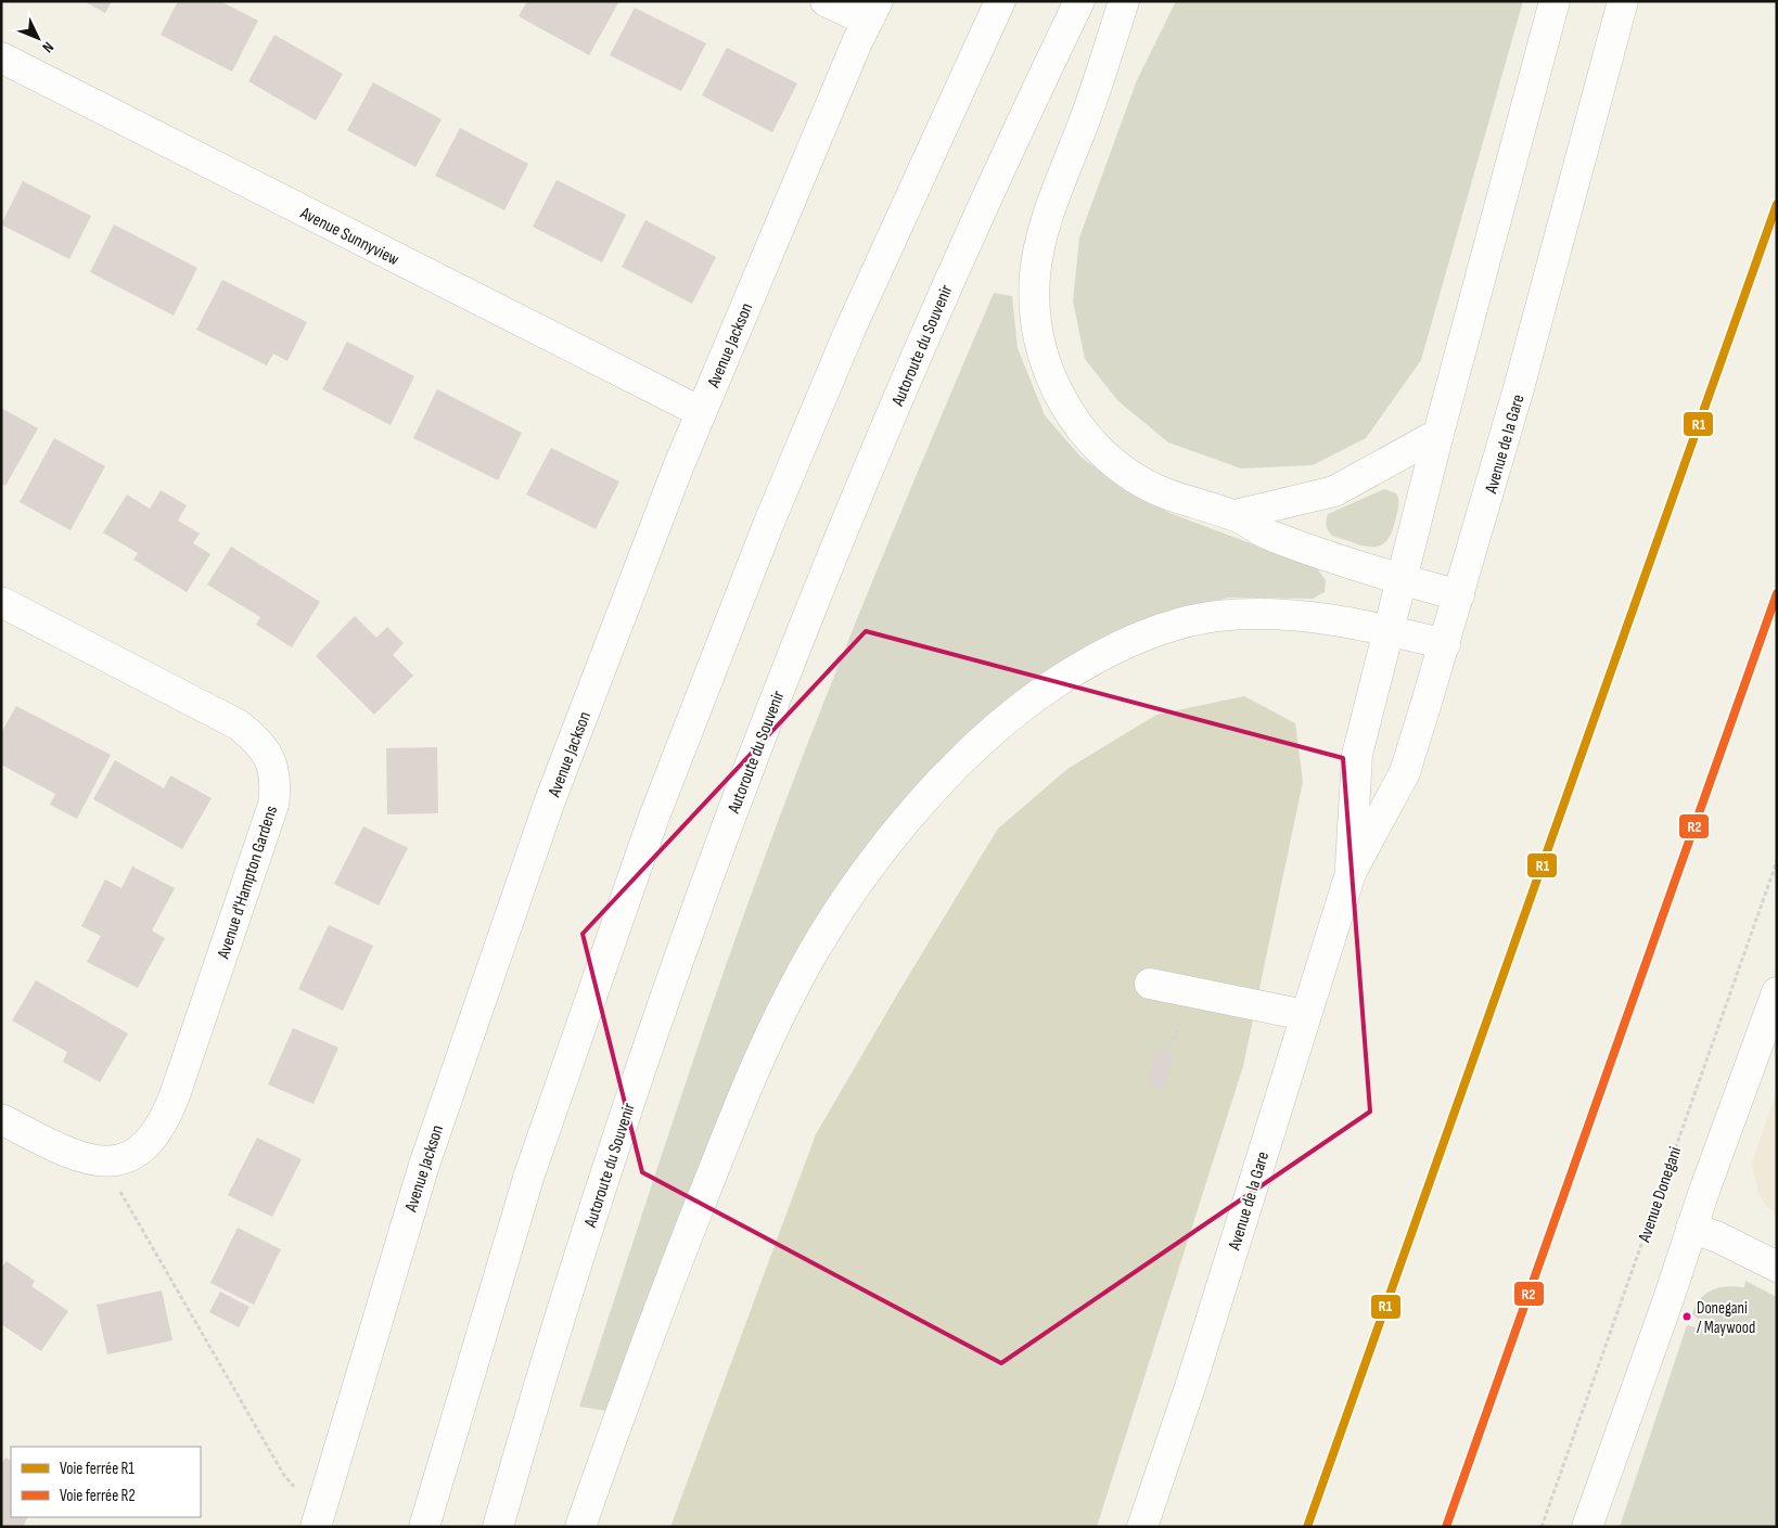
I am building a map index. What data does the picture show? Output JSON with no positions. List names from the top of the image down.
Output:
{
  "streets": {
    "main road": [
      "Avenue Sunnyview",
      "Avenue Jackson",
      "Autoroute du Souvenir",
      "Avenue de la Gare",
      "Avenue d'Hampton Gardens"
    ],
    "path": ["Avenue Donegani"]
  },
  "crossings": [
    ["Avenue Sunnyview", "Avenue Jackson"]
  ],
  "places": ["Donegani / Maywood"],
  "lines": ["rail line R1", "rail line R2"],
  "legend": ["Voie ferrée R1", "Voie ferrée R2"],
  "north": "bottom right"
}
